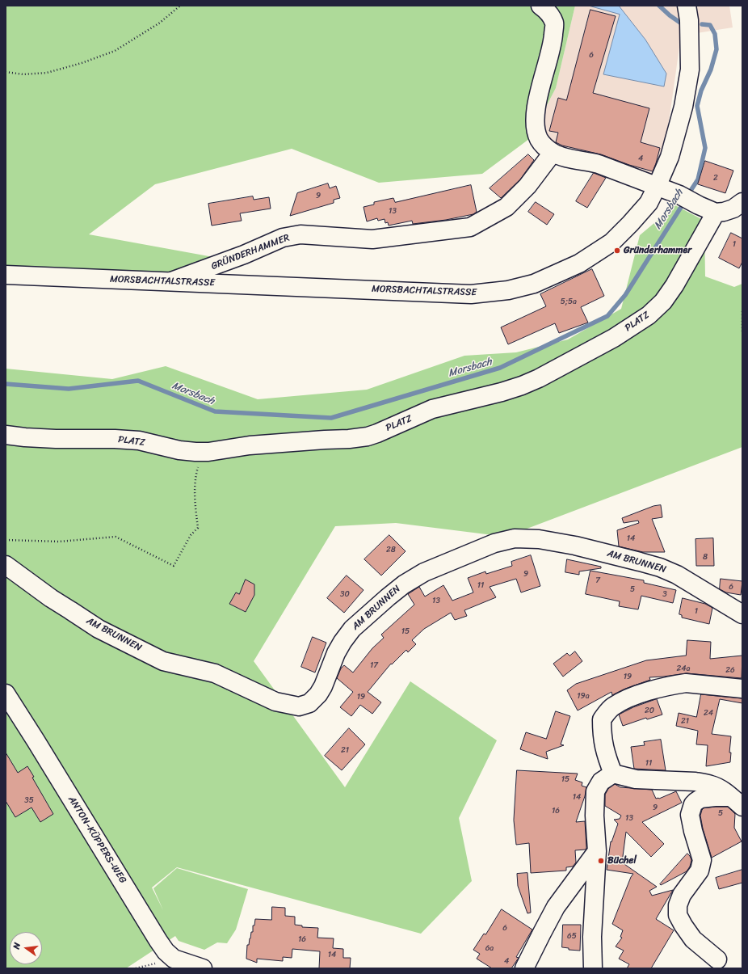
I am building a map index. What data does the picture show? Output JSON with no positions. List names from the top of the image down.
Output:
{
  "streets": {
    "street": [
      "GRÜNDERHAMMER",
      "MORSBACHTALSTRASSE",
      "PLATZ",
      "AM BRUNNEN",
      "ANTON-KÜPPERS-WEG"
    ]
  },
  "crossings": [
    ["GRÜNDERHAMMER", "MORSBACHTALSTRASSE"]
  ],
  "water": ["Morsbach"],
  "places": ["Gründerhammer", "Büchel"],
  "house_numbers": [
    "6",
    "4",
    "2",
    "9",
    "13",
    "1",
    "5;5a",
    "14",
    "28",
    "8",
    "9",
    "7",
    "11",
    "6",
    "5",
    "30",
    "3",
    "13",
    "1",
    "15",
    "17",
    "24a",
    "26",
    "19",
    "19a",
    "19",
    "20",
    "24",
    "21",
    "21",
    "11",
    "15",
    "14",
    "35",
    "9",
    "16",
    "5",
    "13",
    "6",
    "65",
    "16",
    "6a",
    "14",
    "4"
  ],
  "north": "left"
}
